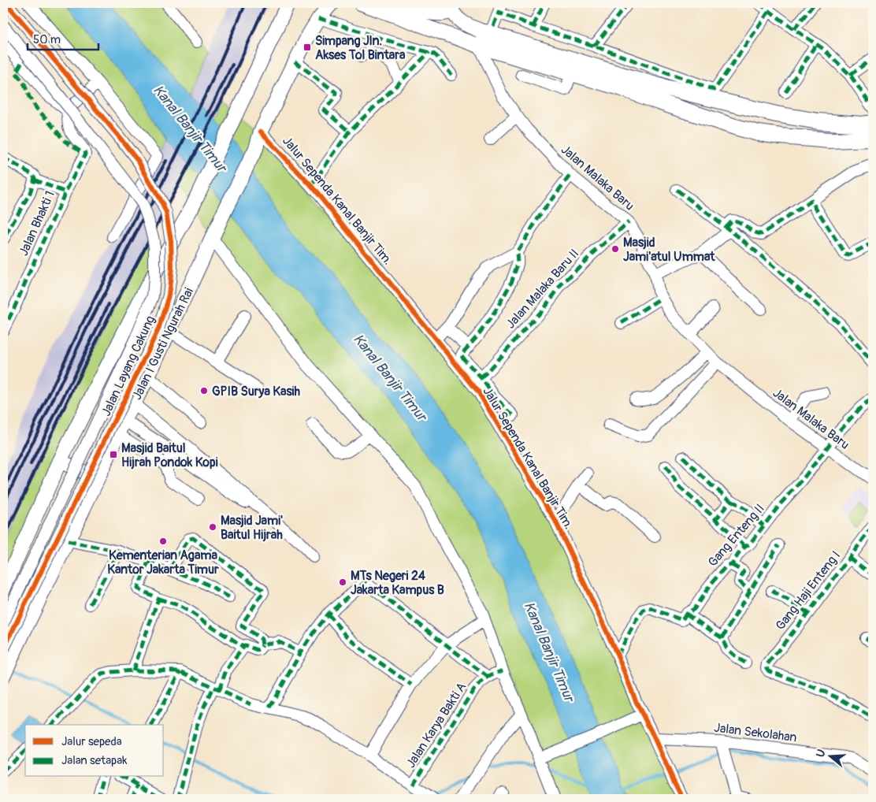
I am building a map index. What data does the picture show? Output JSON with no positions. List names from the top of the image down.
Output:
{
  "streets": {
    "main road": ["Jalan I Gusti Ngurah Rai"],
    "street": [
      "Jalan Malaka Baru",
      "Jalur Sependa Kanal Banjir Tim.",
      "Jalan Bhakti 1",
      "Jalan Malaka Baru II",
      "Jalan Layang Cakung",
      "Gang Enteng II",
      "Gang Haji Enteng I",
      "Jalan Karya Bakti A",
      "Jalan Sekolahan"
    ]
  },
  "crossings": [
    ["Jalan Malaka Baru", "Jalan Malaka Baru II"],
    ["Jalan Malaka Baru", "Gang Enteng II"],
    ["Jalur Sependa Kanal Banjir Tim.", "Jalan I Gusti Ngurah Rai"],
    ["Jalur Sependa Kanal Banjir Tim.", "Jalan Sekolahan"]
  ],
  "water": ["Kanal Banjir Timur"],
  "places": {
    "transit": ["Simpang Jln. Akses Tol Bintara", "Masjid Baitul Hijrah Pondok Kopi"],
    "other": [
      "Masjid Jami'atul Ummat",
      "GPIB Surya Kasih",
      "Masjid Jami' Baitul Hijrah",
      "Kementerian Agama Kantor Jakarta Timur",
      "MTs Negeri 24 Jakarta Kampus B"
    ]
  },
  "legend": ["Jalur sepeda", "Jalan setapak"],
  "scale_bar": "50 m",
  "north": "left"
}
